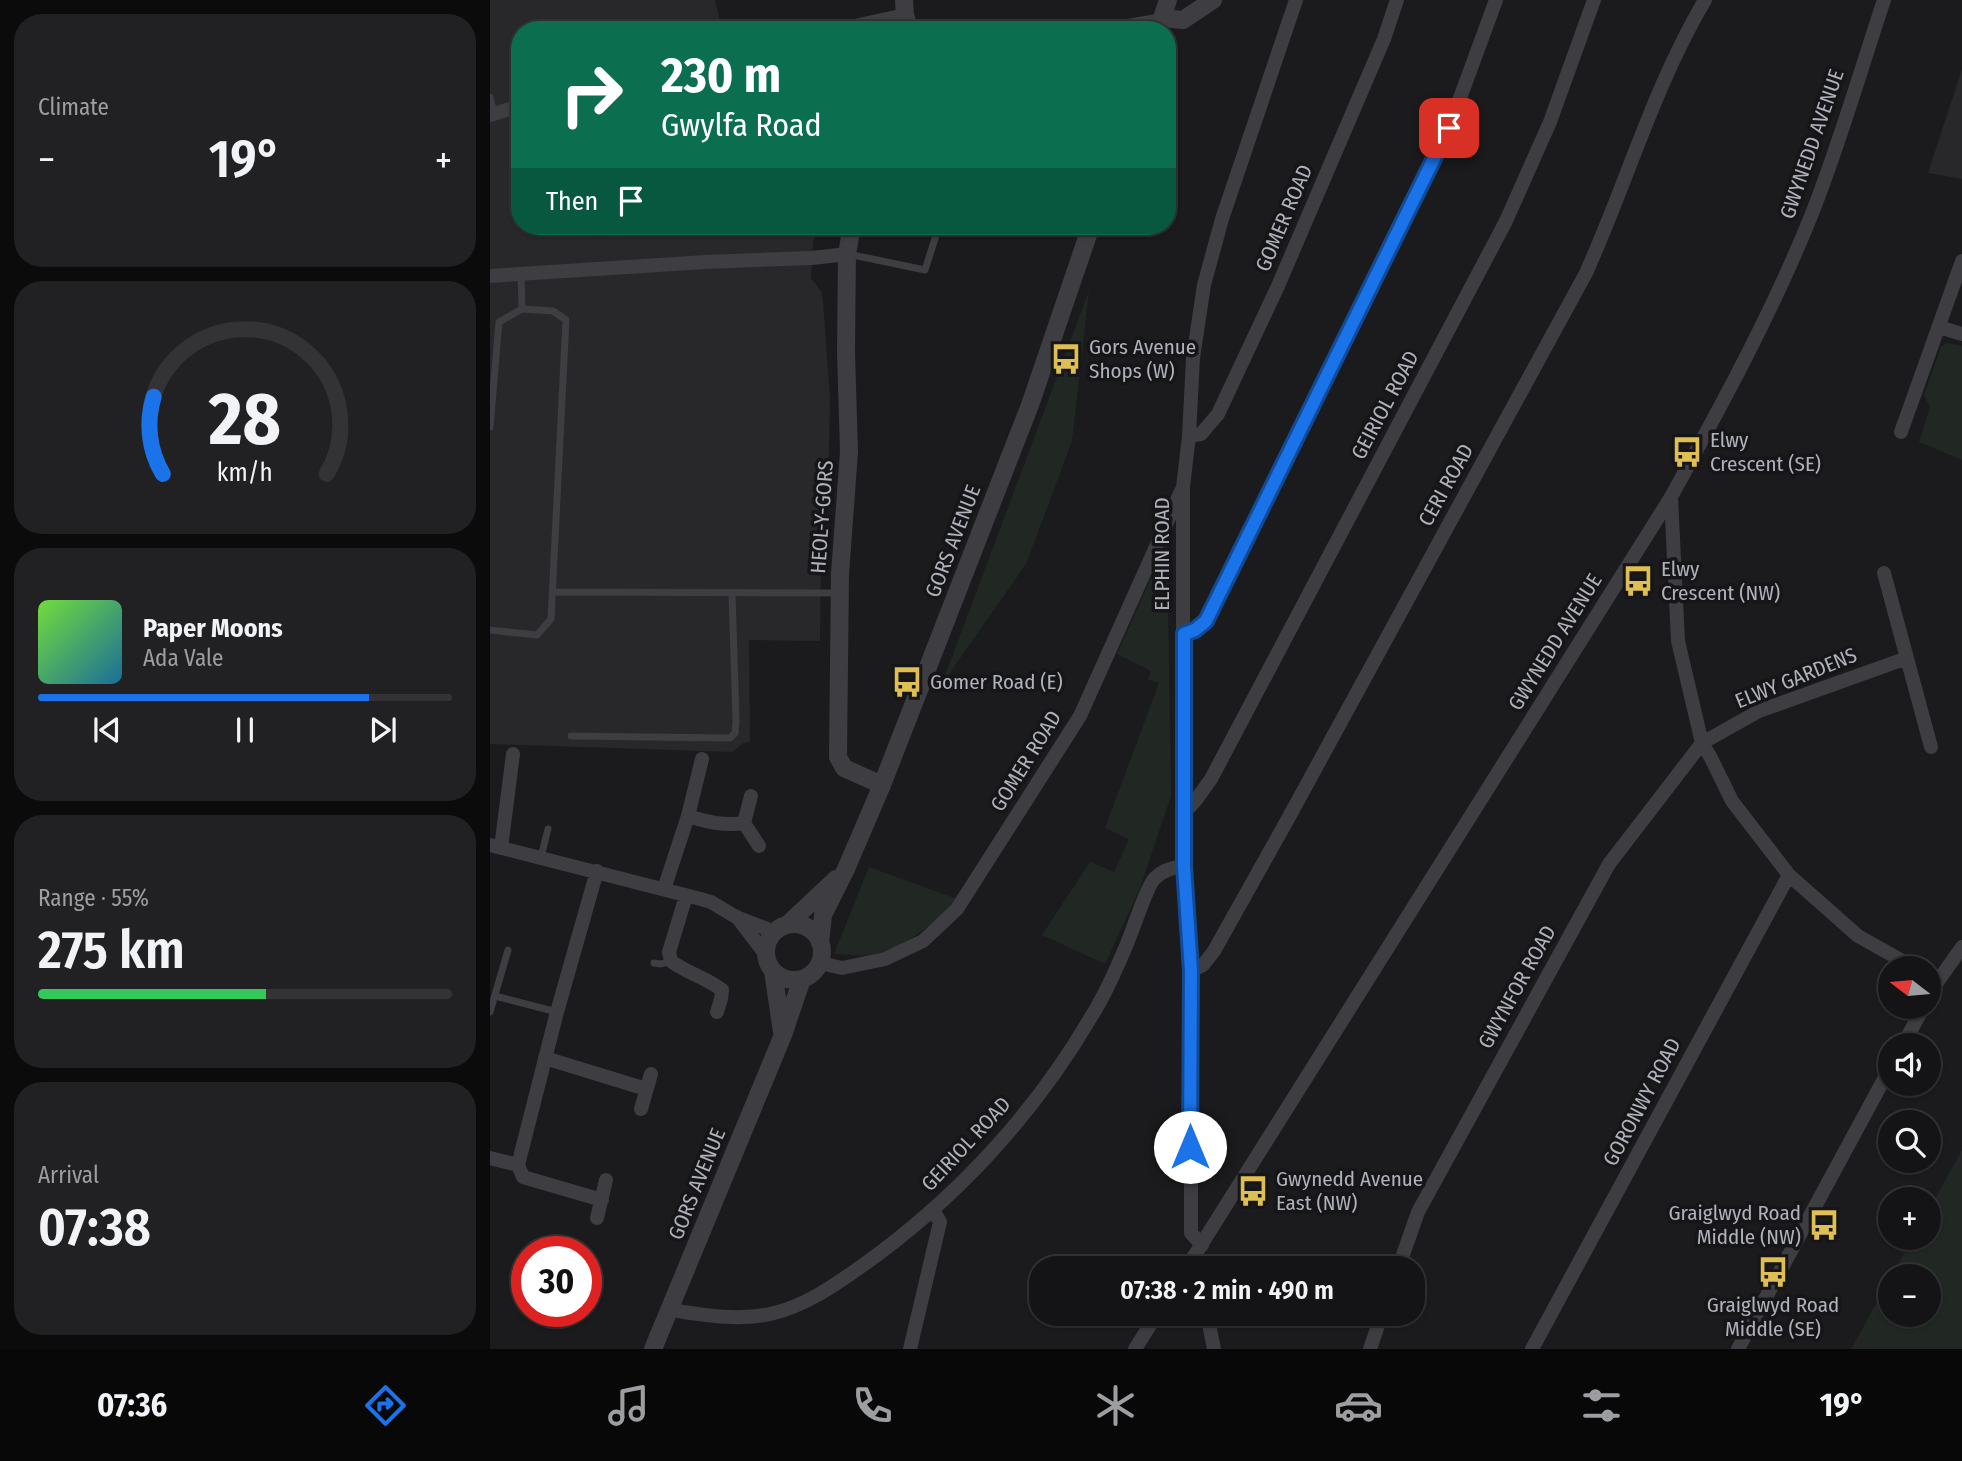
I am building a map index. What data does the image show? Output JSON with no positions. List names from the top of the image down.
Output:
{
  "streets": {
    "street": [
      "GWYNEDD AVENUE",
      "GOMER ROAD",
      "GEIRIOL ROAD",
      "CERI ROAD",
      "HEOL-Y-GORS",
      "GORS AVENUE",
      "ELPHIN ROAD",
      "ELWY GARDENS",
      "GWYNFOR ROAD",
      "GORONWY ROAD"
    ]
  },
  "crossings": [
    ["GWYNEDD AVENUE", "ELPHIN ROAD"],
    ["GOMER ROAD", "GORS AVENUE"],
    ["GOMER ROAD", "ELPHIN ROAD"],
    ["GEIRIOL ROAD", "GORS AVENUE"],
    ["GEIRIOL ROAD", "ELPHIN ROAD"],
    ["CERI ROAD", "ELPHIN ROAD"],
    ["HEOL-Y-GORS", "GORS AVENUE"],
    ["ELWY GARDENS", "GWYNFOR ROAD"]
  ],
  "places": {
    "bus stop": [
      "Gors Avenue Shops (W)",
      "Elwy Crescent (SE)",
      "Elwy Crescent (NW)",
      "Gomer Road (E)",
      "Gwynedd Avenue East (NW)",
      "Graiglwyd Road Middle (NW)",
      "Graiglwyd Road Middle (SE)"
    ]
  },
  "north": "left",
  "page": {
    "tile": [
      "Climate",
      ["Range · 55%", "275 km"],
      ["Arrival", "07:38"]
    ],
    "turn": ["230 m", "Gwylfa Road"],
    "heat": ["−", "19°", "+"],
    "then": "Then",
    "song": ["Paper Moons", "Ada Vale"],
    "map_buttons": ["+", "−"],
    "limit": "30",
    "trip": "07:38 · 2 min · 490 m",
    "tabs": ["07:36", "19°"],
    "gauge": ["28", "km/h"]
  }
}
